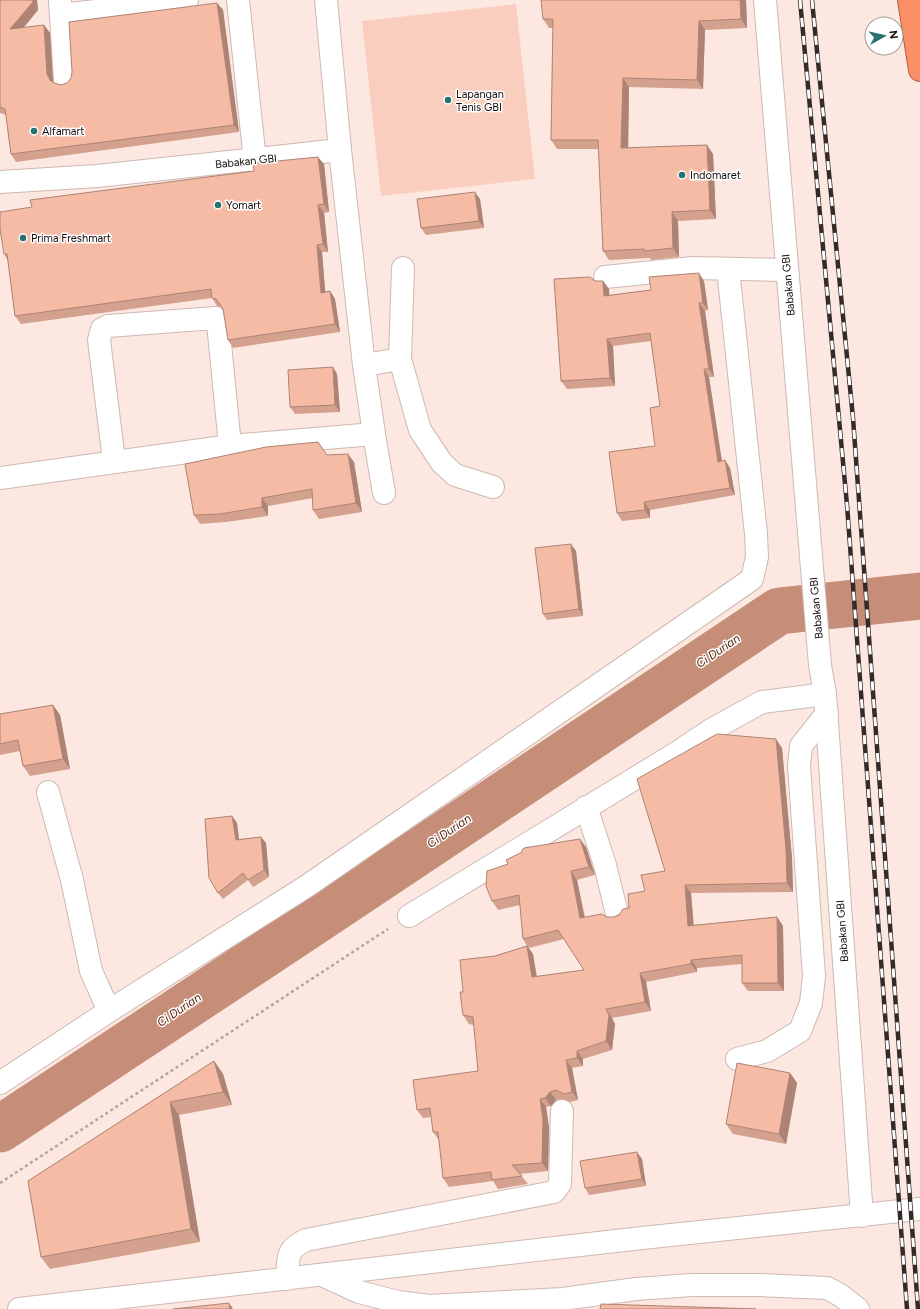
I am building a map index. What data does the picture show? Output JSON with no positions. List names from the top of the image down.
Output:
{
  "streets": {
    "street": ["Babakan GBI"]
  },
  "water": ["Ci Durian"],
  "places": [
    "Lapangan Tenis GBI",
    "Alfamart",
    "Indomaret",
    "Yomart",
    "Prima Freshmart"
  ],
  "north": "right"
}
